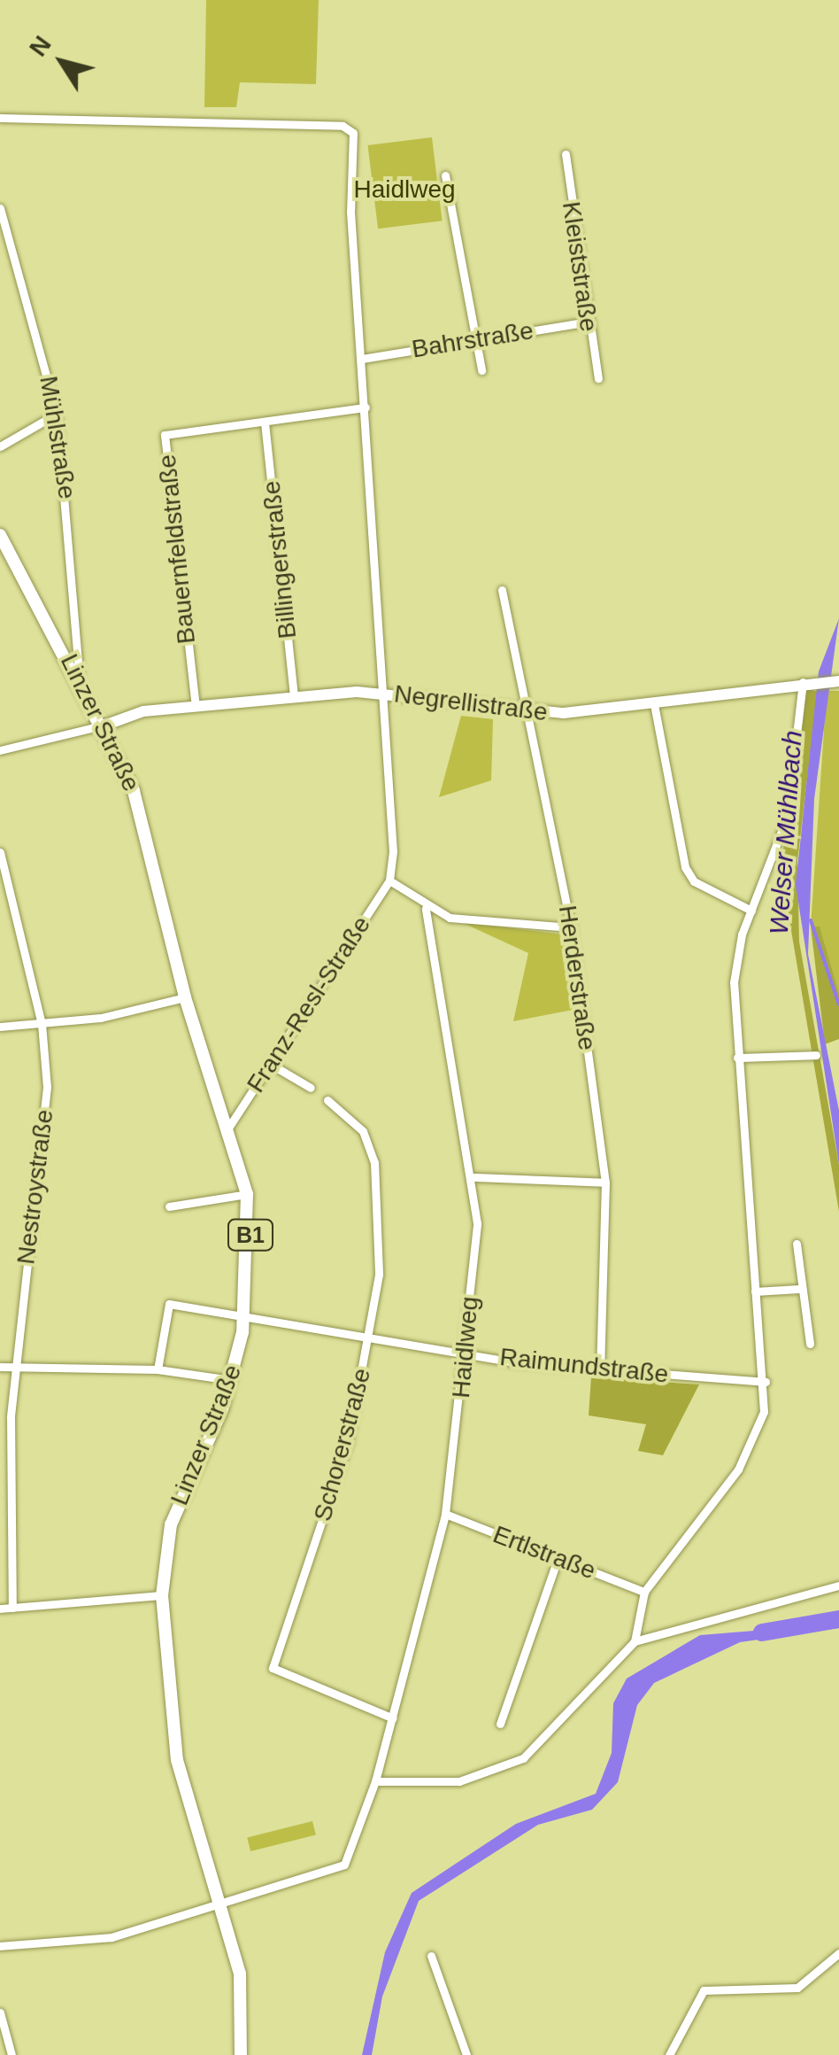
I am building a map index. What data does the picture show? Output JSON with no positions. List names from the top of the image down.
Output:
{
  "streets": {
    "main road": ["Linzer Straße", "B1"],
    "street": [
      "Kleiststraße",
      "Bahrstraße",
      "Mühlstraße",
      "Bauernfeldstraße",
      "Billingerstraße",
      "Negrellistraße",
      "Herderstraße",
      "Franz-Resl-Straße",
      "Nestroystraße",
      "Haidlweg",
      "Raimundstraße",
      "Schorerstraße",
      "Ertlstraße"
    ]
  },
  "crossings": [
    ["Kleiststraße", "Bahrstraße"],
    ["Mühlstraße", "Linzer Straße"],
    ["Bauernfeldstraße", "Billingerstraße"],
    ["Bauernfeldstraße", "Negrellistraße"],
    ["Billingerstraße", "Negrellistraße"],
    ["Negrellistraße", "Linzer Straße"],
    ["Negrellistraße", "Herderstraße"],
    ["Linzer Straße", "Franz-Resl-Straße"],
    ["Linzer Straße", "Haidlweg"],
    ["Linzer Straße", "Raimundstraße"],
    ["Herderstraße", "Raimundstraße"],
    ["Haidlweg", "Raimundstraße"],
    ["Haidlweg", "Schorerstraße"],
    ["Haidlweg", "Ertlstraße"],
    ["Raimundstraße", "Schorerstraße"]
  ],
  "water": ["Welser Mühlbach"],
  "parks": ["Haidlweg"],
  "north": "top left"
}
